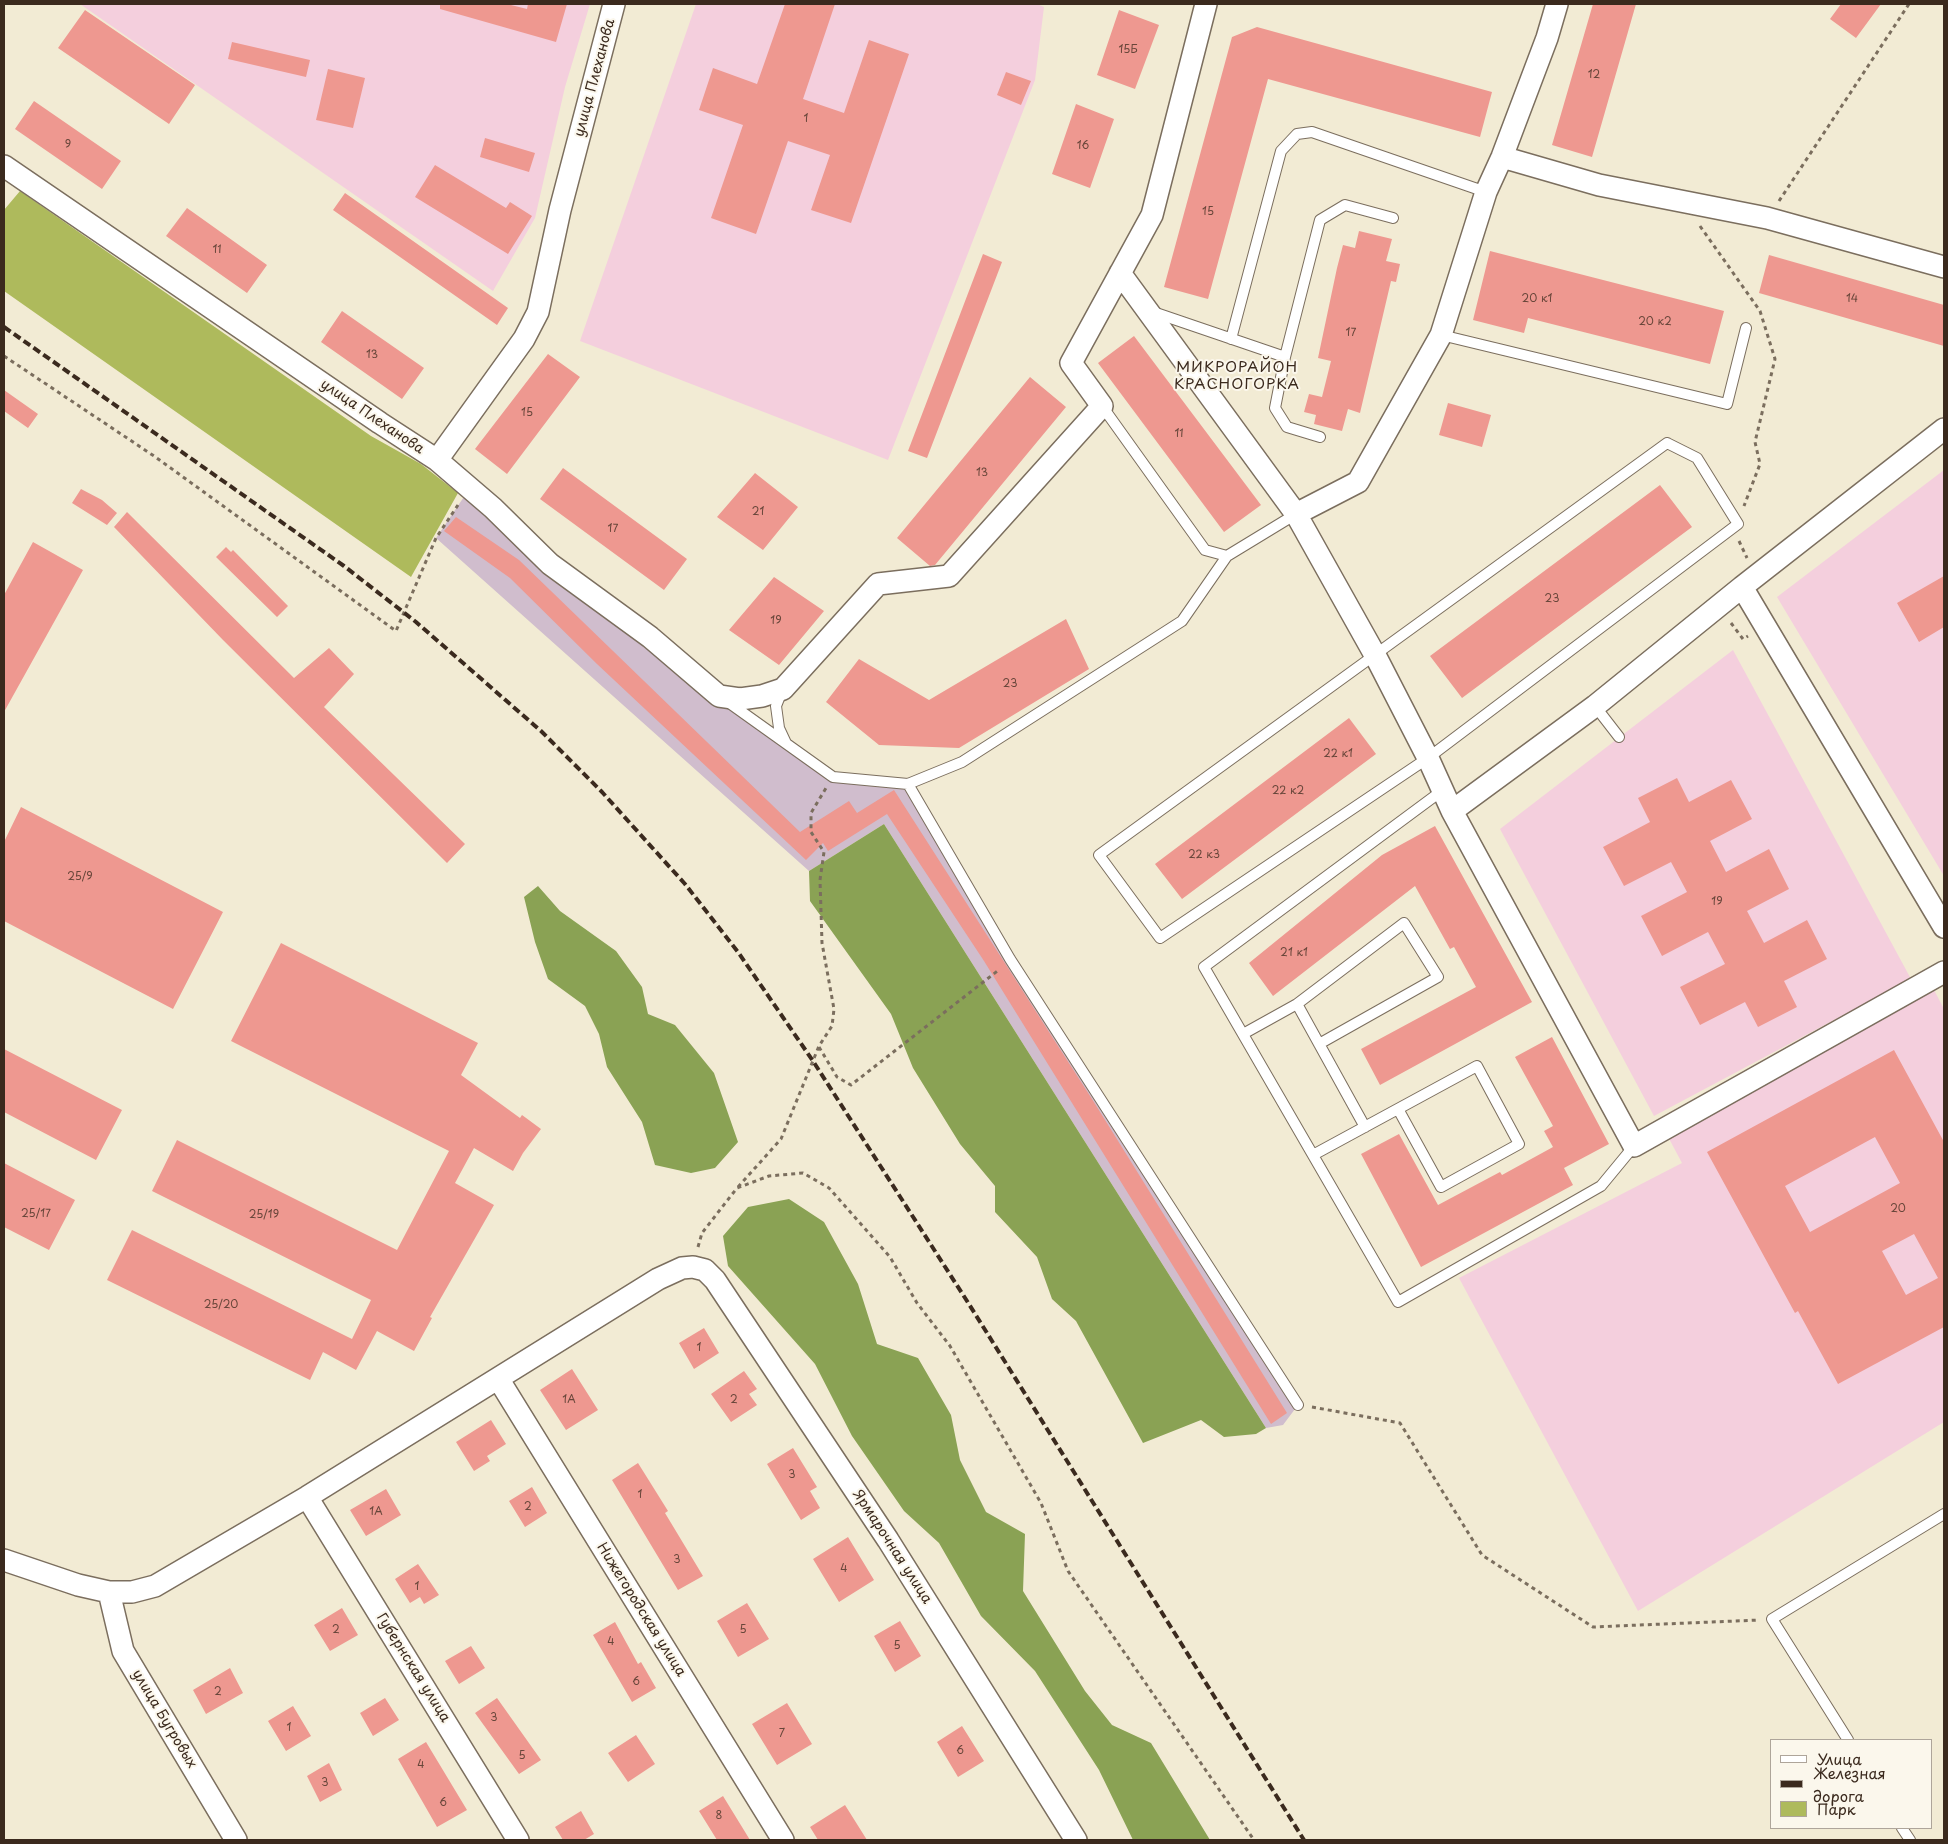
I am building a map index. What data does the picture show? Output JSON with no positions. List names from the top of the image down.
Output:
{
  "streets": {
    "street": [
      "улица Плеханова",
      "Ярмарочная улица",
      "Нижегородская улица",
      "Губернская улица",
      "улица Бугровых"
    ]
  },
  "districts": ["МИКРОРАЙОН КРАСНОГОРКА"],
  "house_numbers": [
    "15Б",
    "12",
    "1",
    "9",
    "16",
    "15",
    "11",
    "20 к1",
    "14",
    "20 к2",
    "17",
    "13",
    "15",
    "11",
    "13",
    "21",
    "17",
    "23",
    "19",
    "23",
    "22 к1",
    "22 к2",
    "22 к3",
    "25/9",
    "19",
    "21 к1",
    "20",
    "25/17",
    "25/19",
    "25/20",
    "1",
    "1А",
    "2",
    "3",
    "1",
    "2",
    "1А",
    "3",
    "4",
    "1",
    "2",
    "5",
    "4",
    "5",
    "6",
    "2",
    "3",
    "1",
    "7",
    "6",
    "5",
    "4",
    "3",
    "6",
    "8"
  ],
  "legend": ["Улица", "Железная дорога", "Парк"]
}
